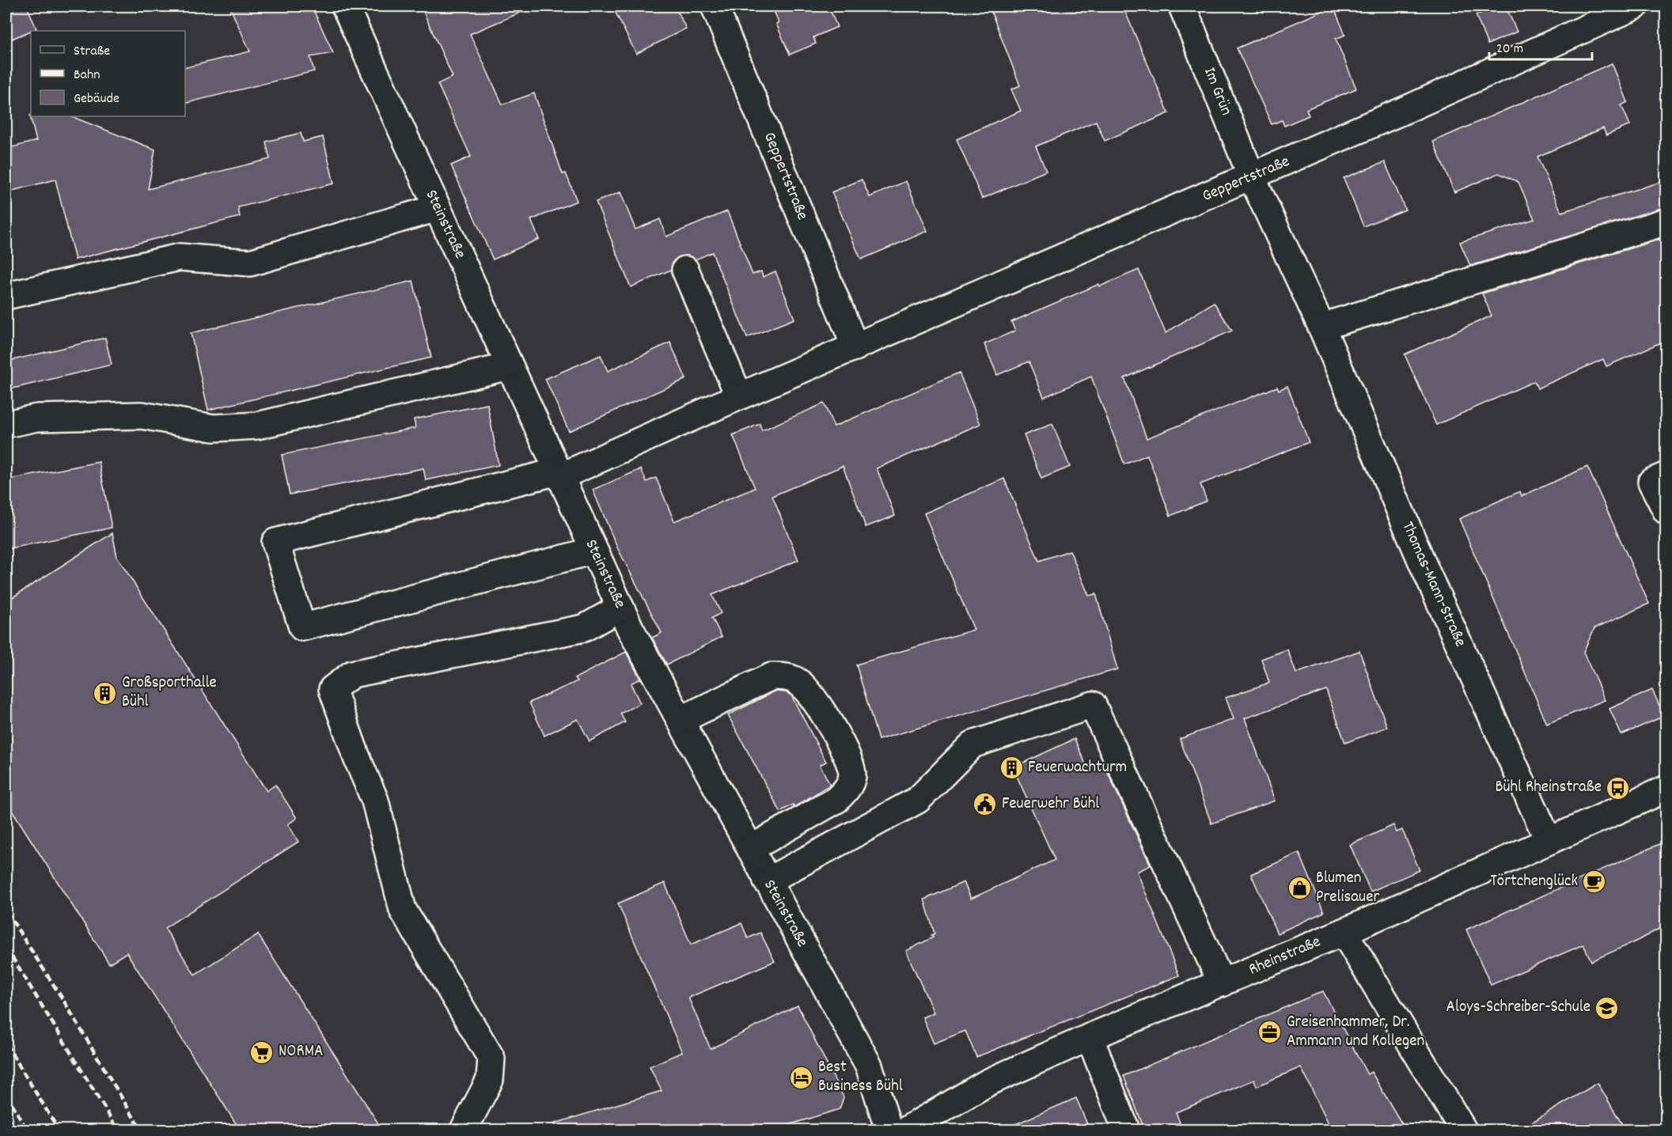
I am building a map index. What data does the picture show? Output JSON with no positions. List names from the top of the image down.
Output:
{
  "streets": {
    "street": [
      "Im Grün",
      "Geppertstraße",
      "Steinstraße",
      "Thomas-Mann-Straße",
      "Rheinstraße"
    ]
  },
  "crossings": [
    ["Im Grün", "Geppertstraße"],
    ["Im Grün", "Thomas-Mann-Straße"],
    ["Geppertstraße", "Steinstraße"],
    ["Geppertstraße", "Thomas-Mann-Straße"],
    ["Thomas-Mann-Straße", "Rheinstraße"]
  ],
  "places": {
    "building": ["Großsporthalle Bühl", "Feuerwachturm"],
    "bus stop": ["Bühl Rheinstraße"],
    "public building": ["Feuerwehr Bühl"],
    "cafe": ["Törtchenglück"],
    "shop": ["Blumen Prelisauer"],
    "school or university": ["Aloys-Schreiber-Schule"],
    "office": ["Greisenhammer, Dr. Ammann und Kollegen"],
    "supermarket": ["NORMA"],
    "hotel": ["Best Business Bühl"]
  },
  "legend": ["Straße", "Bahn", "Gebäude"],
  "scale_bar": "20 m"
}
